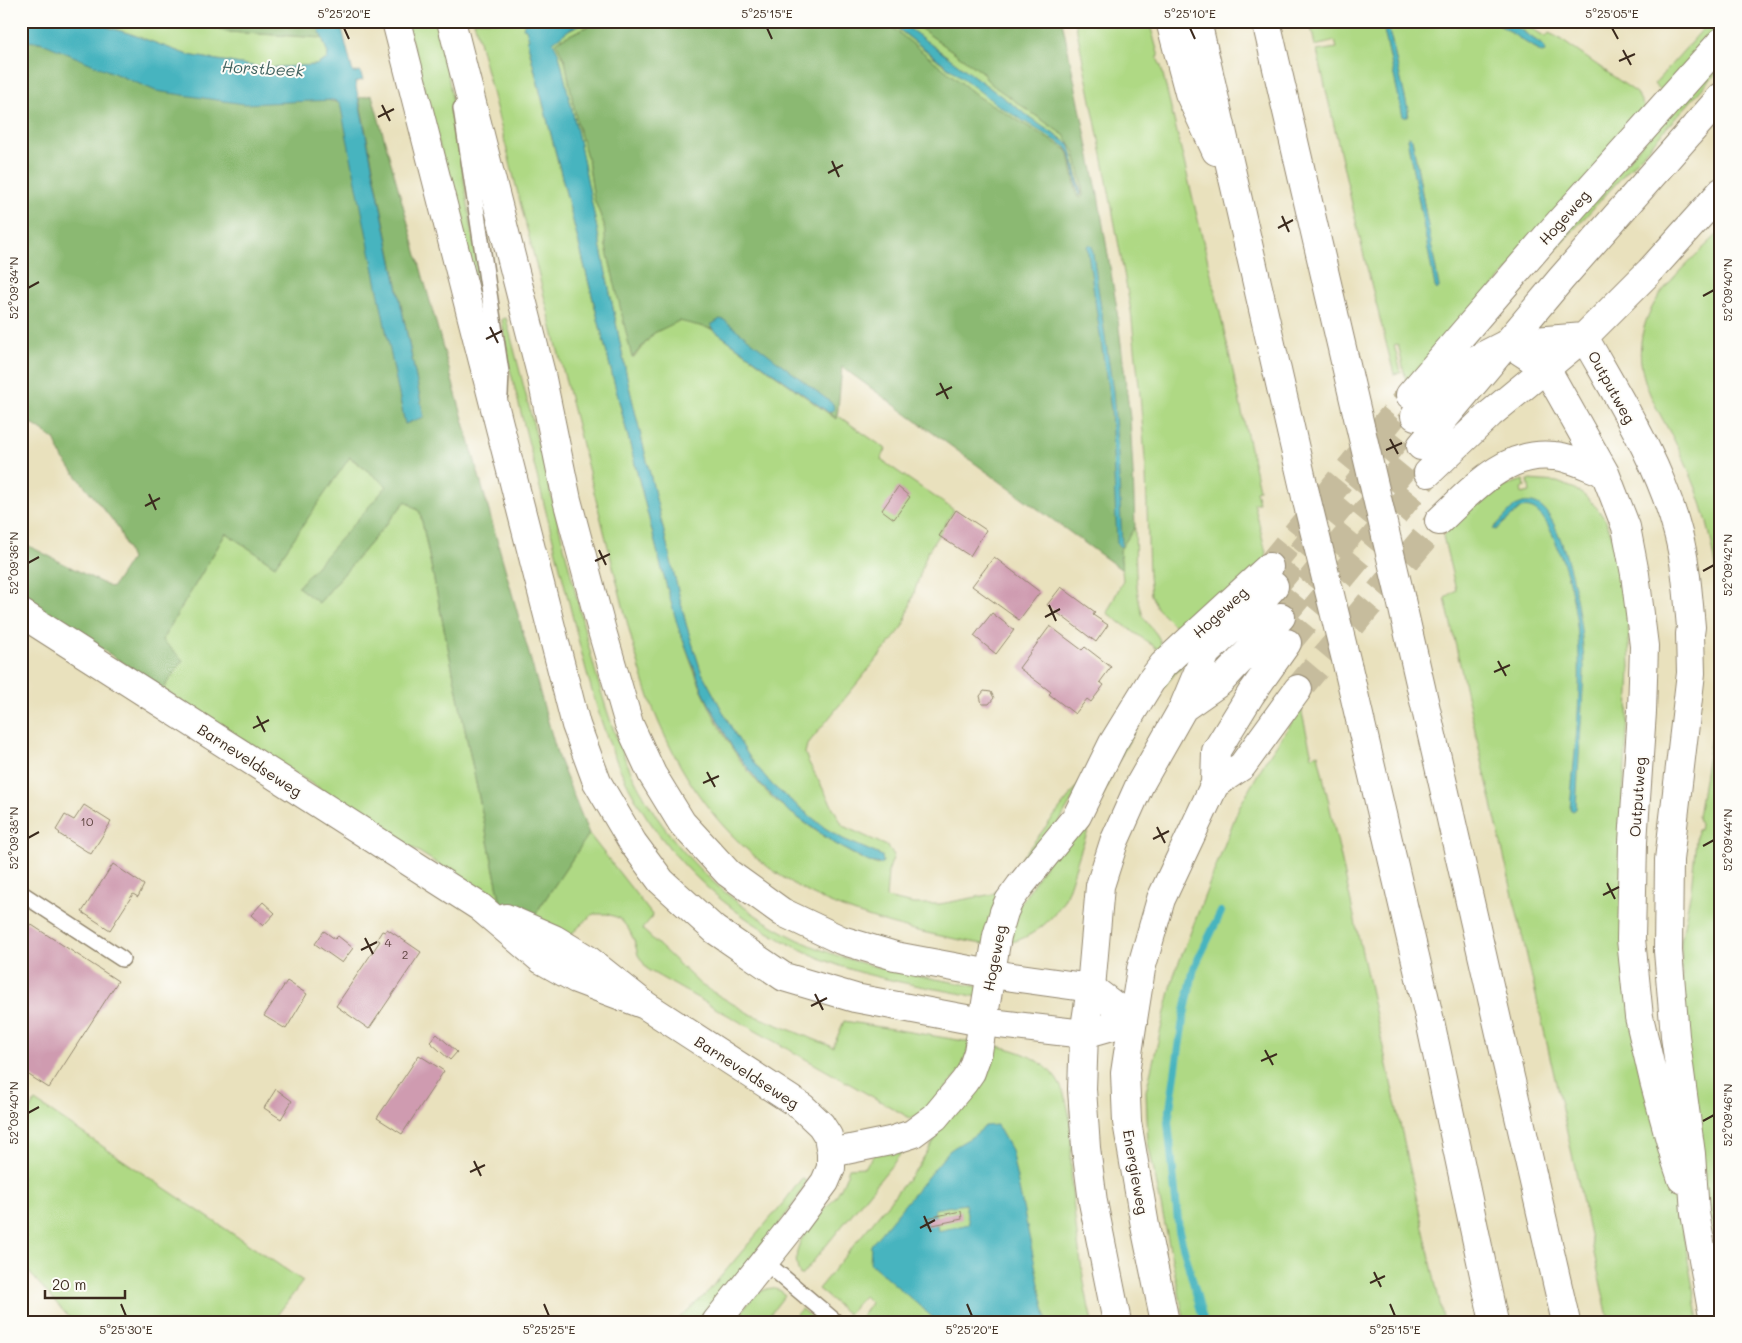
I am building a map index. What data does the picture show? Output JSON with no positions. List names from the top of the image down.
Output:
{
  "streets": {
    "main road": [
      "Hogeweg",
      "Outputweg",
      "Barneveldseweg",
      "Energieweg"
    ]
  },
  "crossings": [
    ["Hogeweg", "Outputweg"],
    ["Hogeweg", "Barneveldseweg"],
    ["Hogeweg", "Energieweg"]
  ],
  "water": ["Horstbeek"],
  "house_numbers": ["10", "4", "2"],
  "scale_bar": "20 m",
  "coordinates": [
    "5°25'20\"E",
    "5°25'15\"E",
    "5°25'10\"E",
    "5°25'05\"E",
    "52°09'34\"N",
    "52°09'40\"N",
    "52°09'36\"N",
    "52°09'42\"N",
    "52°09'38\"N",
    "52°09'44\"N",
    "52°09'46\"N",
    "5°25'30\"E",
    "5°25'25\"E"
  ]
}
